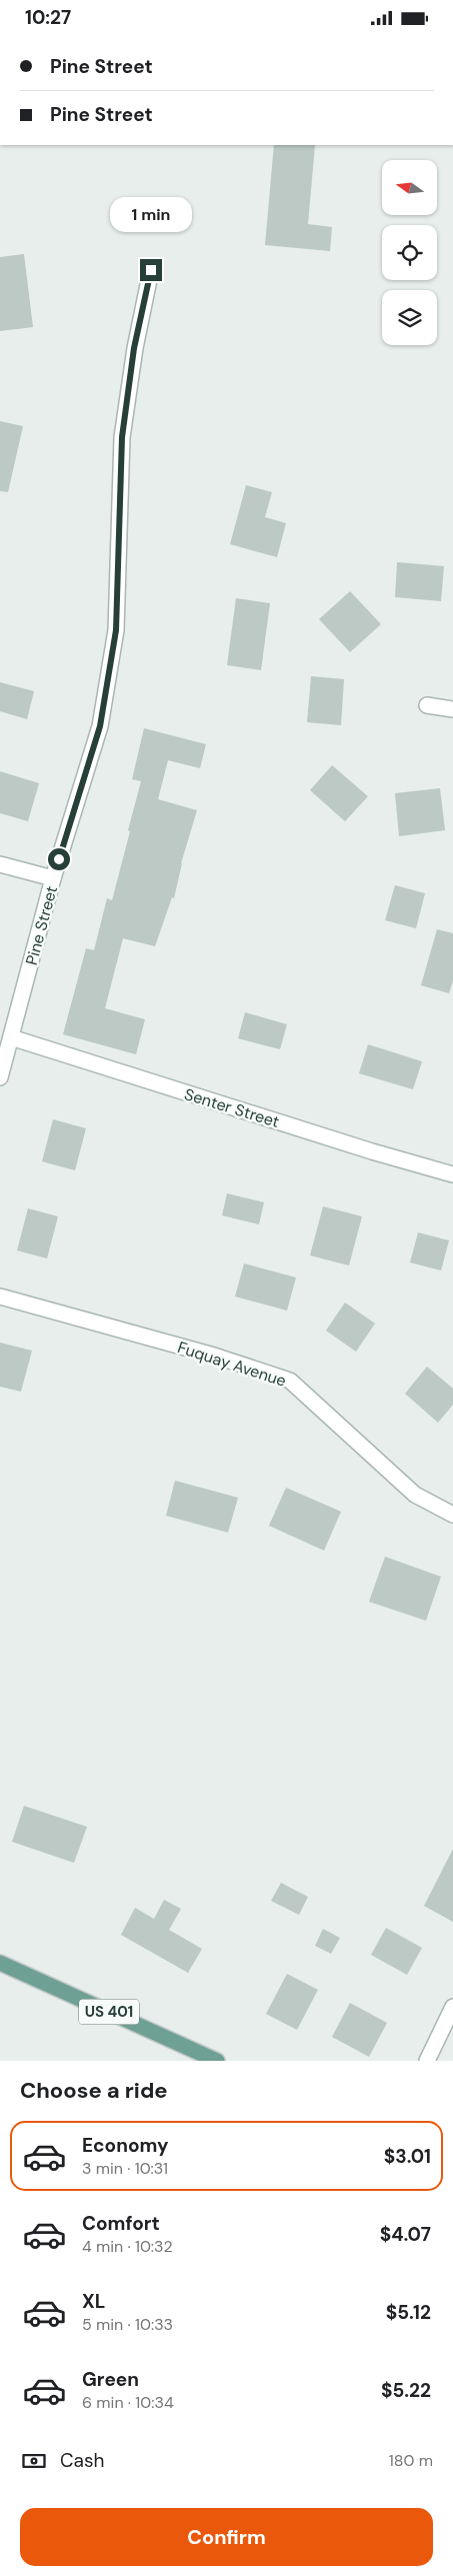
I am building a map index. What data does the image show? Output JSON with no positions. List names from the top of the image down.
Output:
{
  "streets": {
    "main road": ["US 401"],
    "street": ["Pine Street", "Senter Street", "Fuquay Avenue"]
  },
  "crossings": [
    ["Pine Street", "Senter Street"]
  ],
  "north": "left",
  "page": {
    "status": "10:27",
    "banner": ["Pine Street", "Pine Street"],
    "bubble": "1 min",
    "heading": "Choose a ride",
    "list": [
      {
        "name": "Economy",
        "note": "3 min · 10:31",
        "value": "$3.01"
      },
      {
        "name": "Comfort",
        "note": "4 min · 10:32",
        "value": "$4.07"
      },
      {
        "name": "XL",
        "note": "5 min · 10:33",
        "value": "$5.12"
      },
      {
        "name": "Green",
        "note": "6 min · 10:34",
        "value": "$5.22"
      }
    ],
    "pay": ["Cash", "180 m"],
    "buttons": "Confirm"
  }
}
